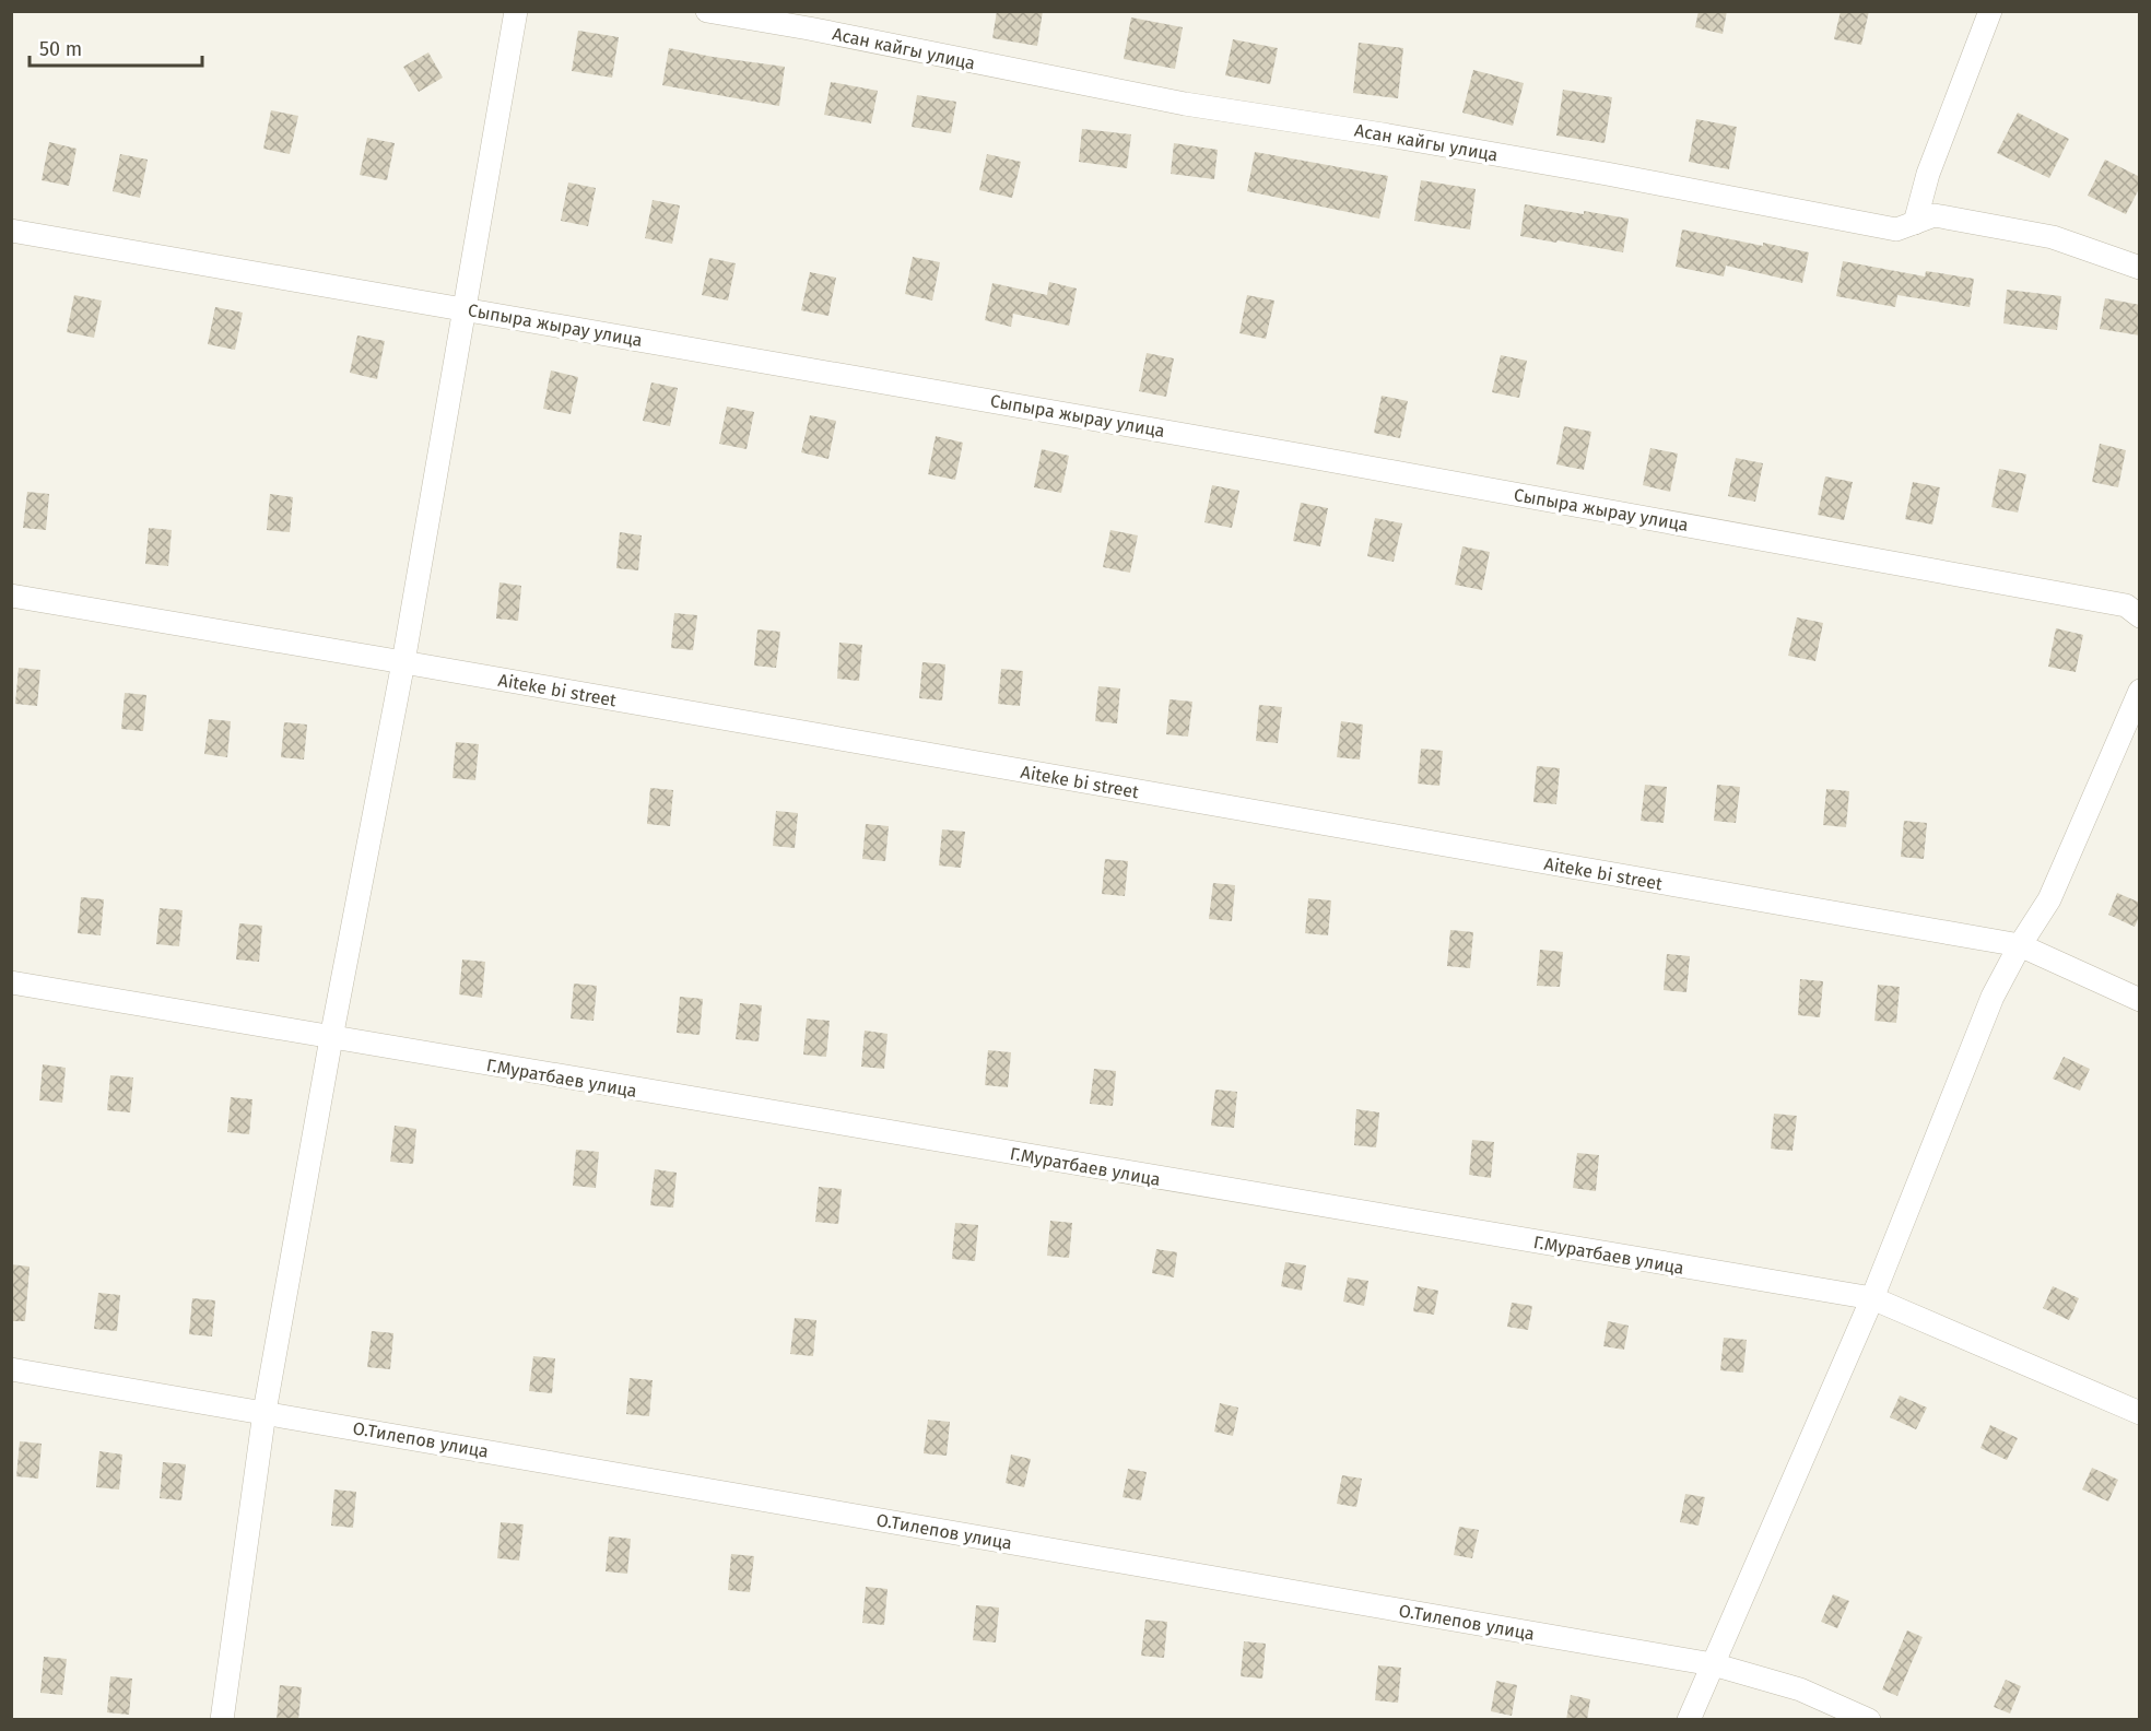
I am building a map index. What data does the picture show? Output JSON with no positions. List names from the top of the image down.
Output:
{
  "streets": {
    "street": [
      "Асан кайгы улица",
      "Сыпыра жырау улица",
      "Aiteke bi street",
      "Г.Муратбаев улица",
      "О.Тилепов улица"
    ]
  },
  "scale_bar": "50 m"
}
